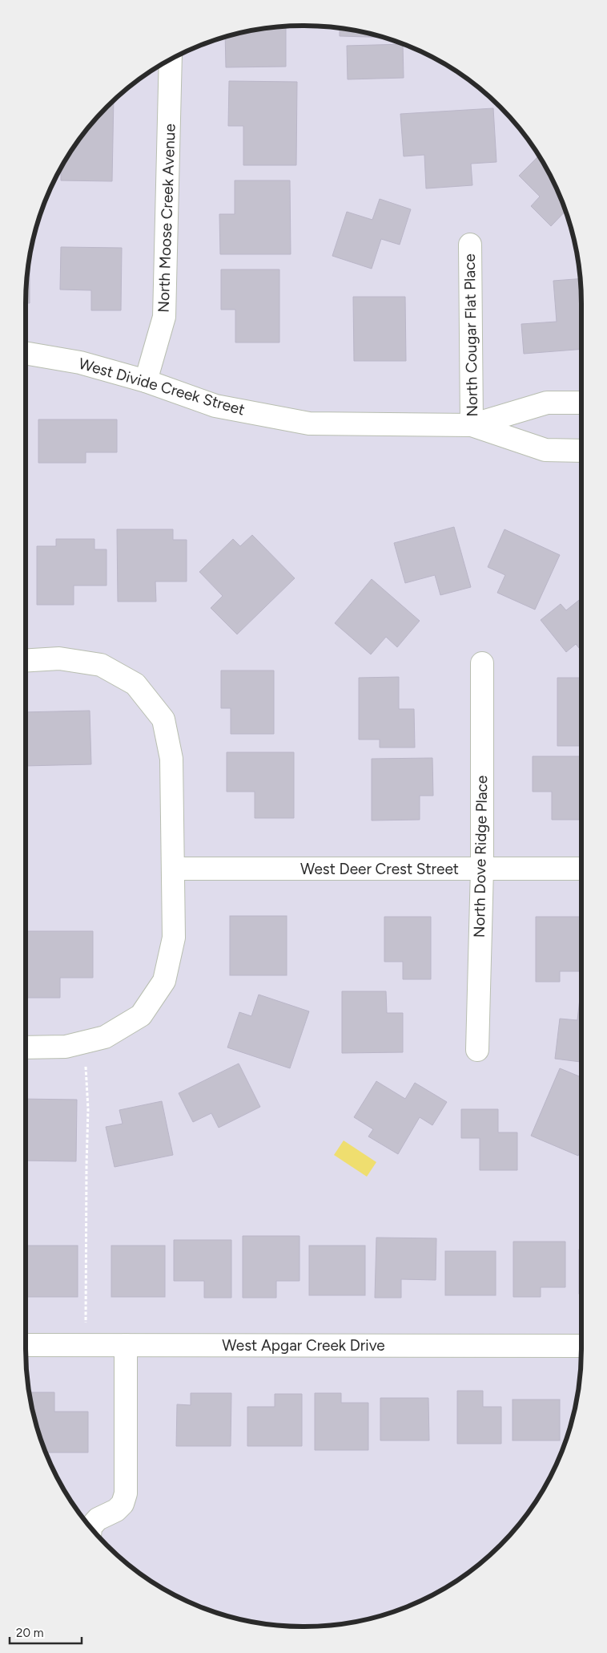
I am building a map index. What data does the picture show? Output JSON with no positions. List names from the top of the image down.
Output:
{
  "streets": {
    "street": [
      "North Moose Creek Avenue",
      "North Cougar Flat Place",
      "West Divide Creek Street",
      "North Dove Ridge Place",
      "West Deer Crest Street",
      "West Apgar Creek Drive"
    ]
  },
  "crossings": [
    ["North Moose Creek Avenue", "West Divide Creek Street"],
    ["North Cougar Flat Place", "West Divide Creek Street"],
    ["North Dove Ridge Place", "West Deer Crest Street"]
  ],
  "scale_bar": "20 m"
}
